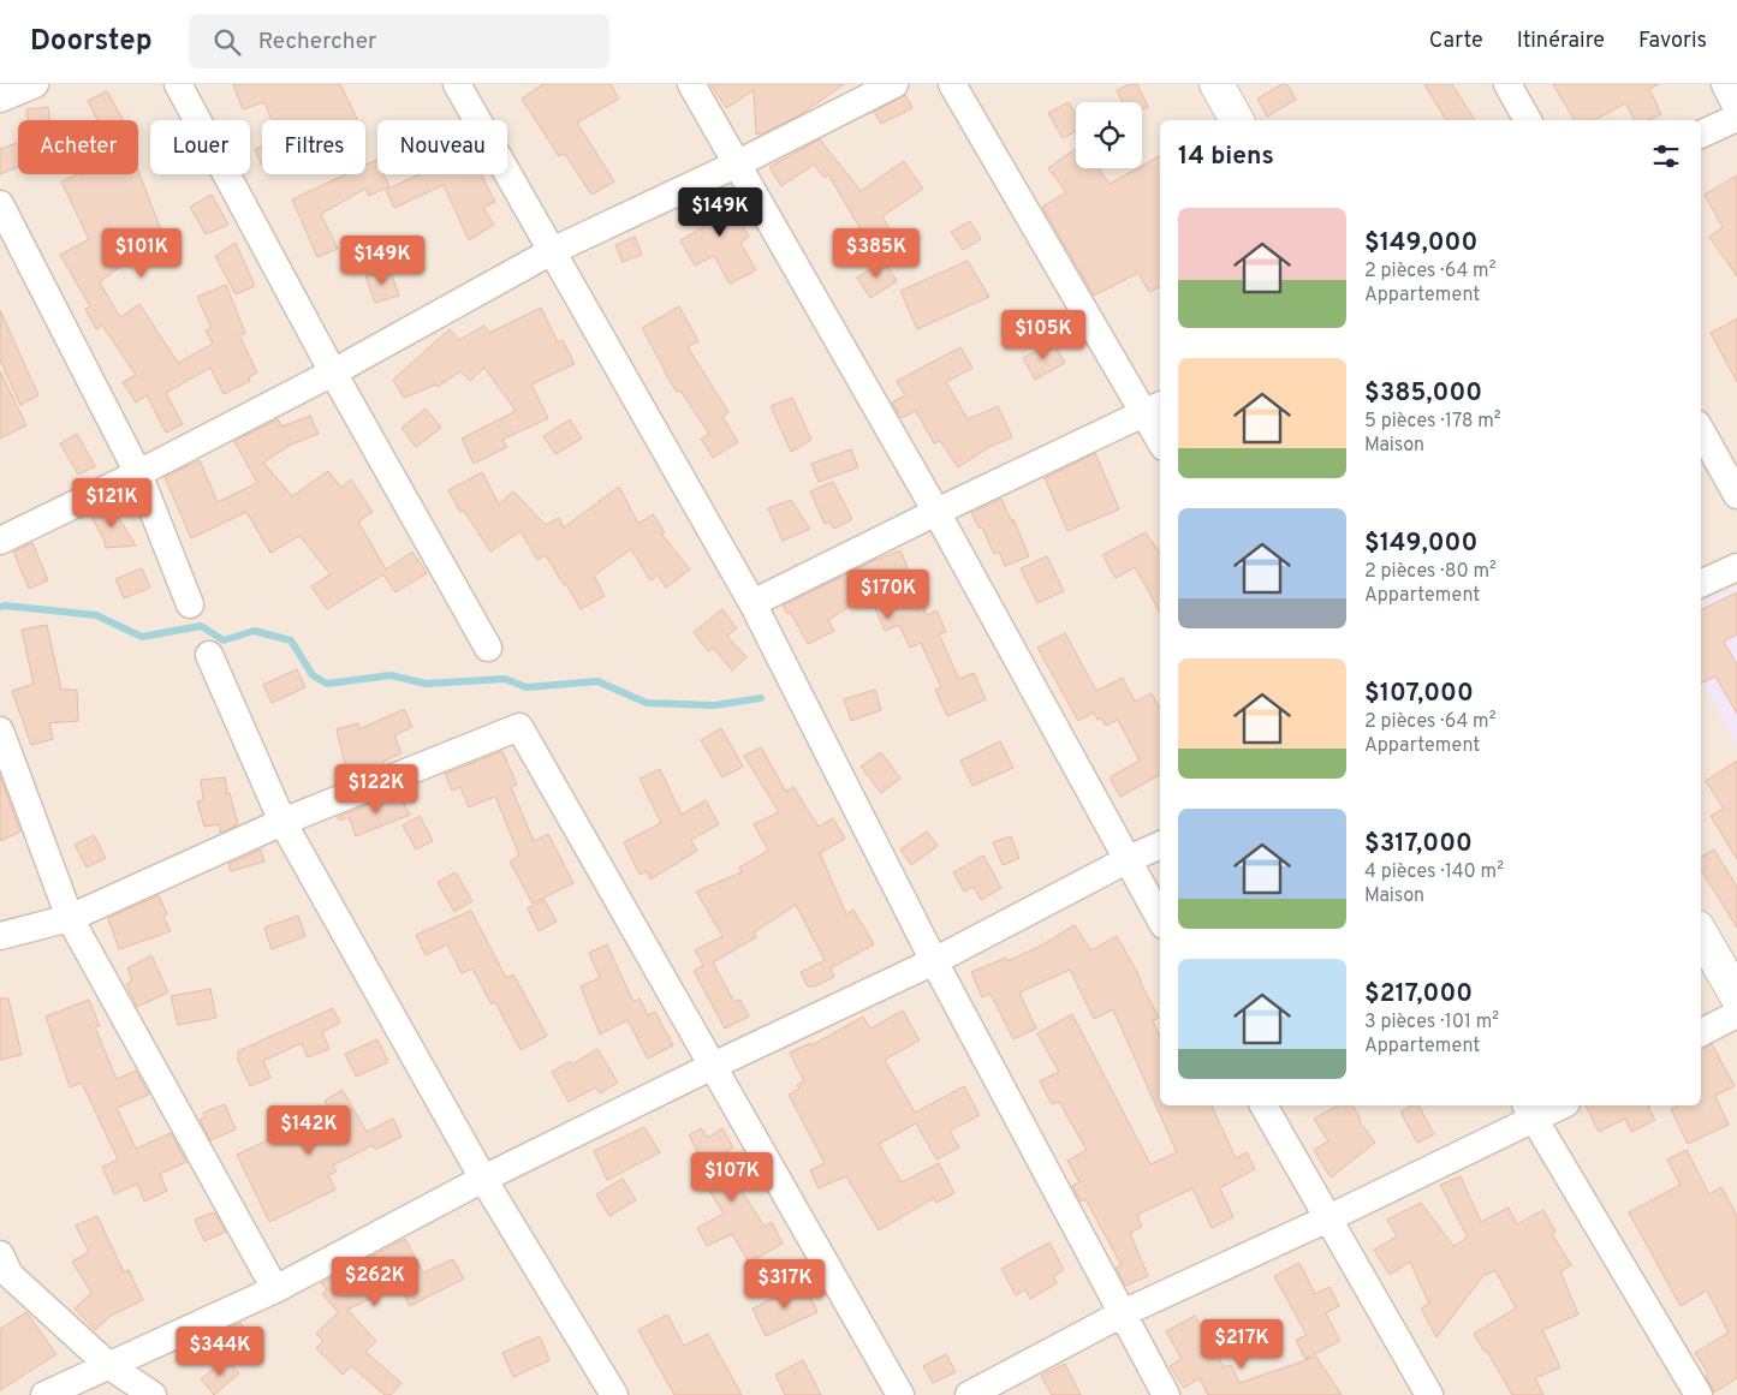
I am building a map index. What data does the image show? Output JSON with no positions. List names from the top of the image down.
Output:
{
  "page": {
    "header": "Doorstep",
    "search": "Rechercher",
    "nav": ["Carte", "Itinéraire", "Favoris"],
    "chip": [
      "Acheter",
      "Louer",
      "Filtres",
      "Nouveau"
    ],
    "heading": "14 biens",
    "price": [
      "$149K",
      "$101K",
      "$385K",
      "$149K",
      "$105K",
      "$121K",
      "$170K",
      "$122K",
      "$142K",
      "$107K",
      "$262K",
      "$317K",
      "$217K",
      "$344K"
    ],
    "list": [
      {
        "name": "$149,000",
        "note": "2 pièces · 64 m² · Appartement"
      },
      {
        "name": "$385,000",
        "note": "5 pièces · 178 m² · Maison"
      },
      {
        "name": "$149,000",
        "note": "2 pièces · 80 m² · Appartement"
      },
      {
        "name": "$107,000",
        "note": "2 pièces · 64 m² · Appartement"
      },
      {
        "name": "$317,000",
        "note": "4 pièces · 140 m² · Maison"
      },
      {
        "name": "$217,000",
        "note": "3 pièces · 101 m² · Appartement"
      }
    ]
  }
}
